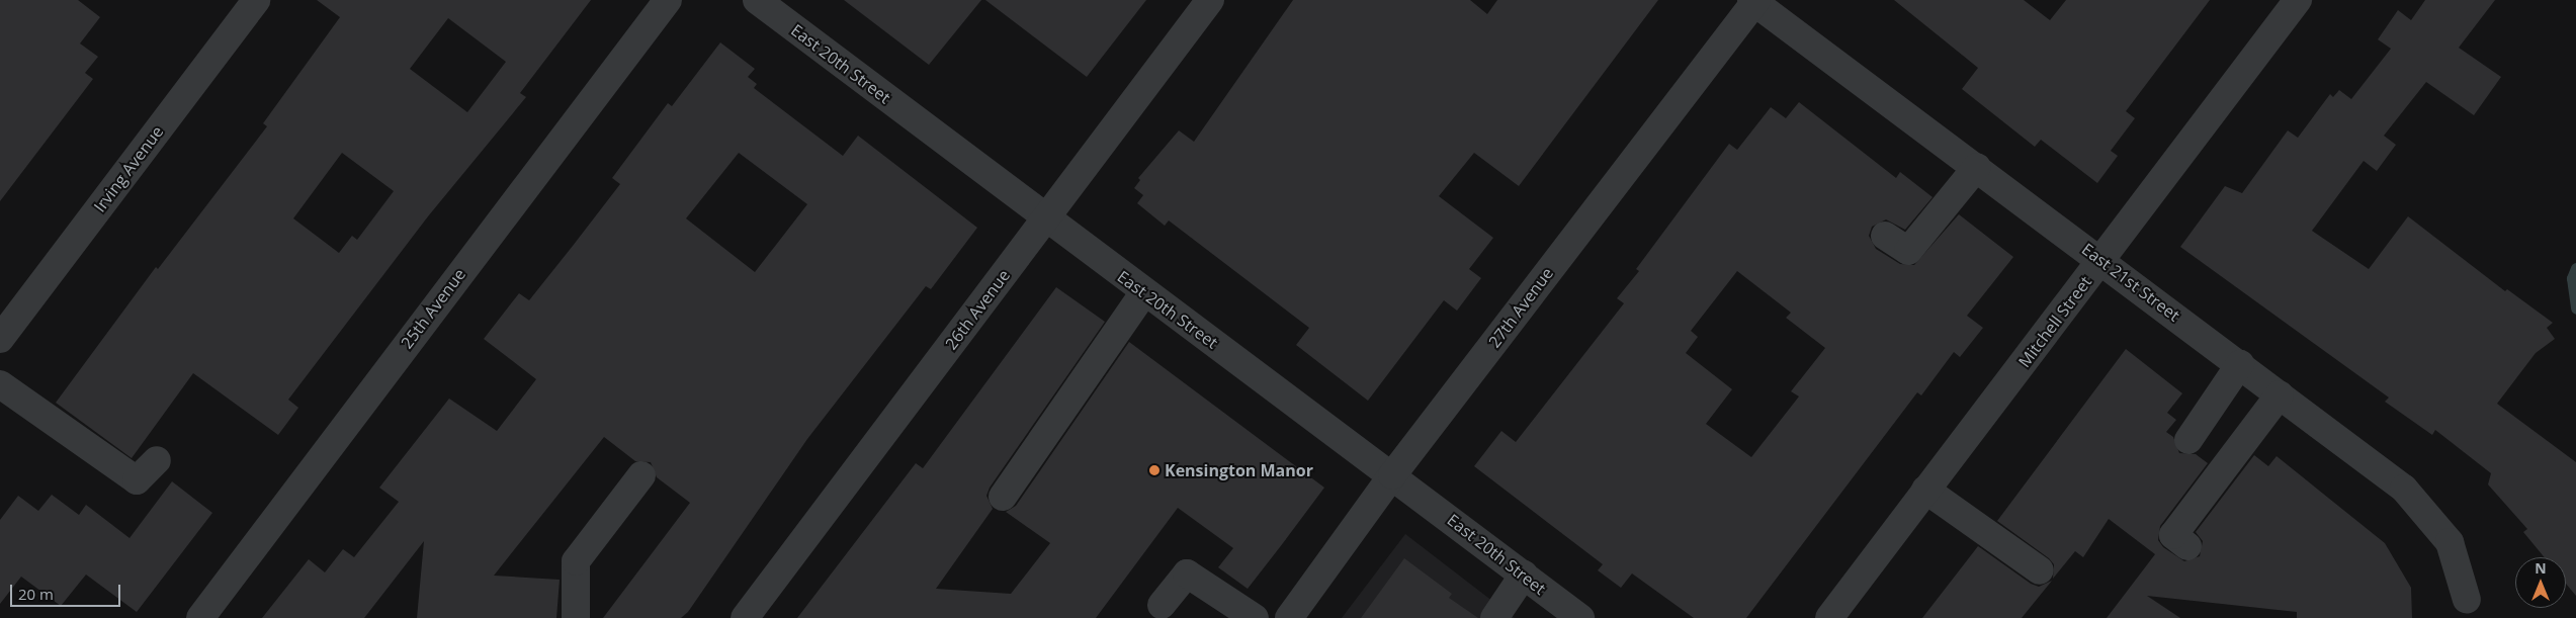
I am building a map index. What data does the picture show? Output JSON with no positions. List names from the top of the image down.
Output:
{
  "streets": {
    "street": [
      "East 20th Street",
      "Irving Avenue",
      "East 21st Street",
      "27th Avenue",
      "25th Avenue",
      "26th Avenue",
      "Mitchell Street"
    ]
  },
  "crossings": [
    ["East 20th Street", "27th Avenue"],
    ["East 20th Street", "26th Avenue"],
    ["East 21st Street", "27th Avenue"],
    ["East 21st Street", "Mitchell Street"]
  ],
  "places": ["Kensington Manor"],
  "scale_bar": "20 m",
  "north": "top"
}
